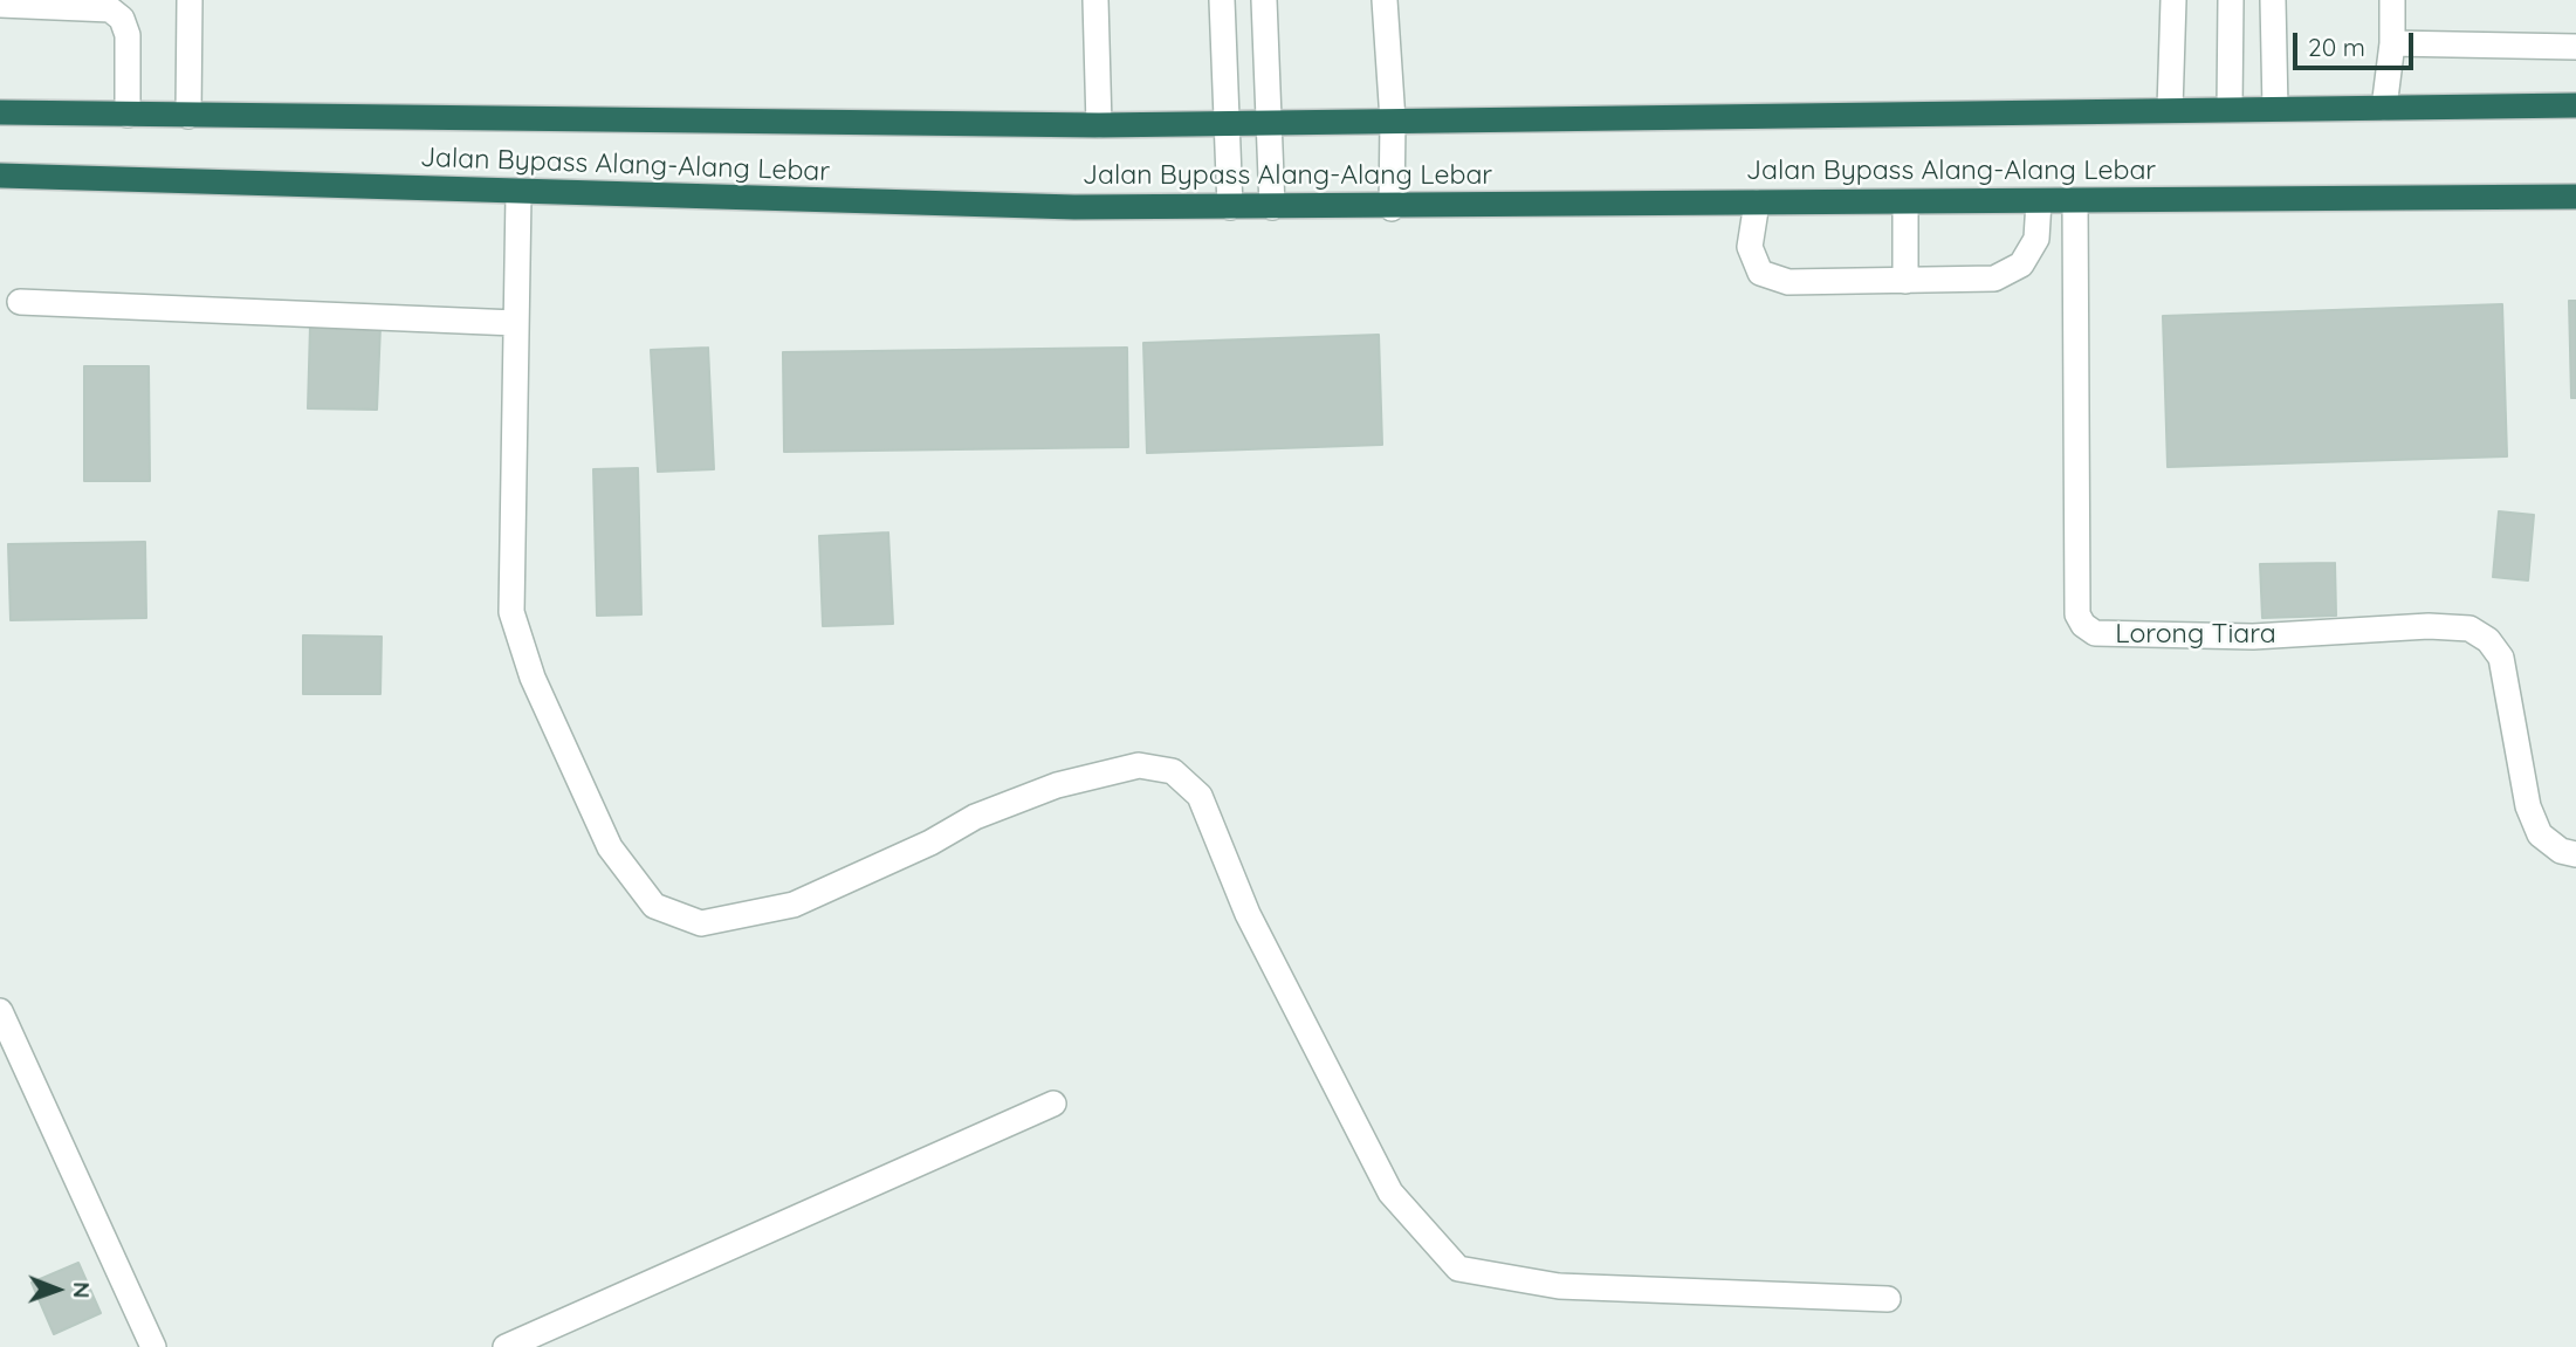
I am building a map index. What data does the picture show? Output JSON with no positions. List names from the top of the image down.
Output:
{
  "streets": {
    "highway": ["Jalan Bypass Alang-Alang Lebar"],
    "street": ["Lorong Tiara"]
  },
  "crossings": [
    ["Jalan Bypass Alang-Alang Lebar", "Lorong Tiara"]
  ],
  "scale_bar": "20 m",
  "north": "right"
}
